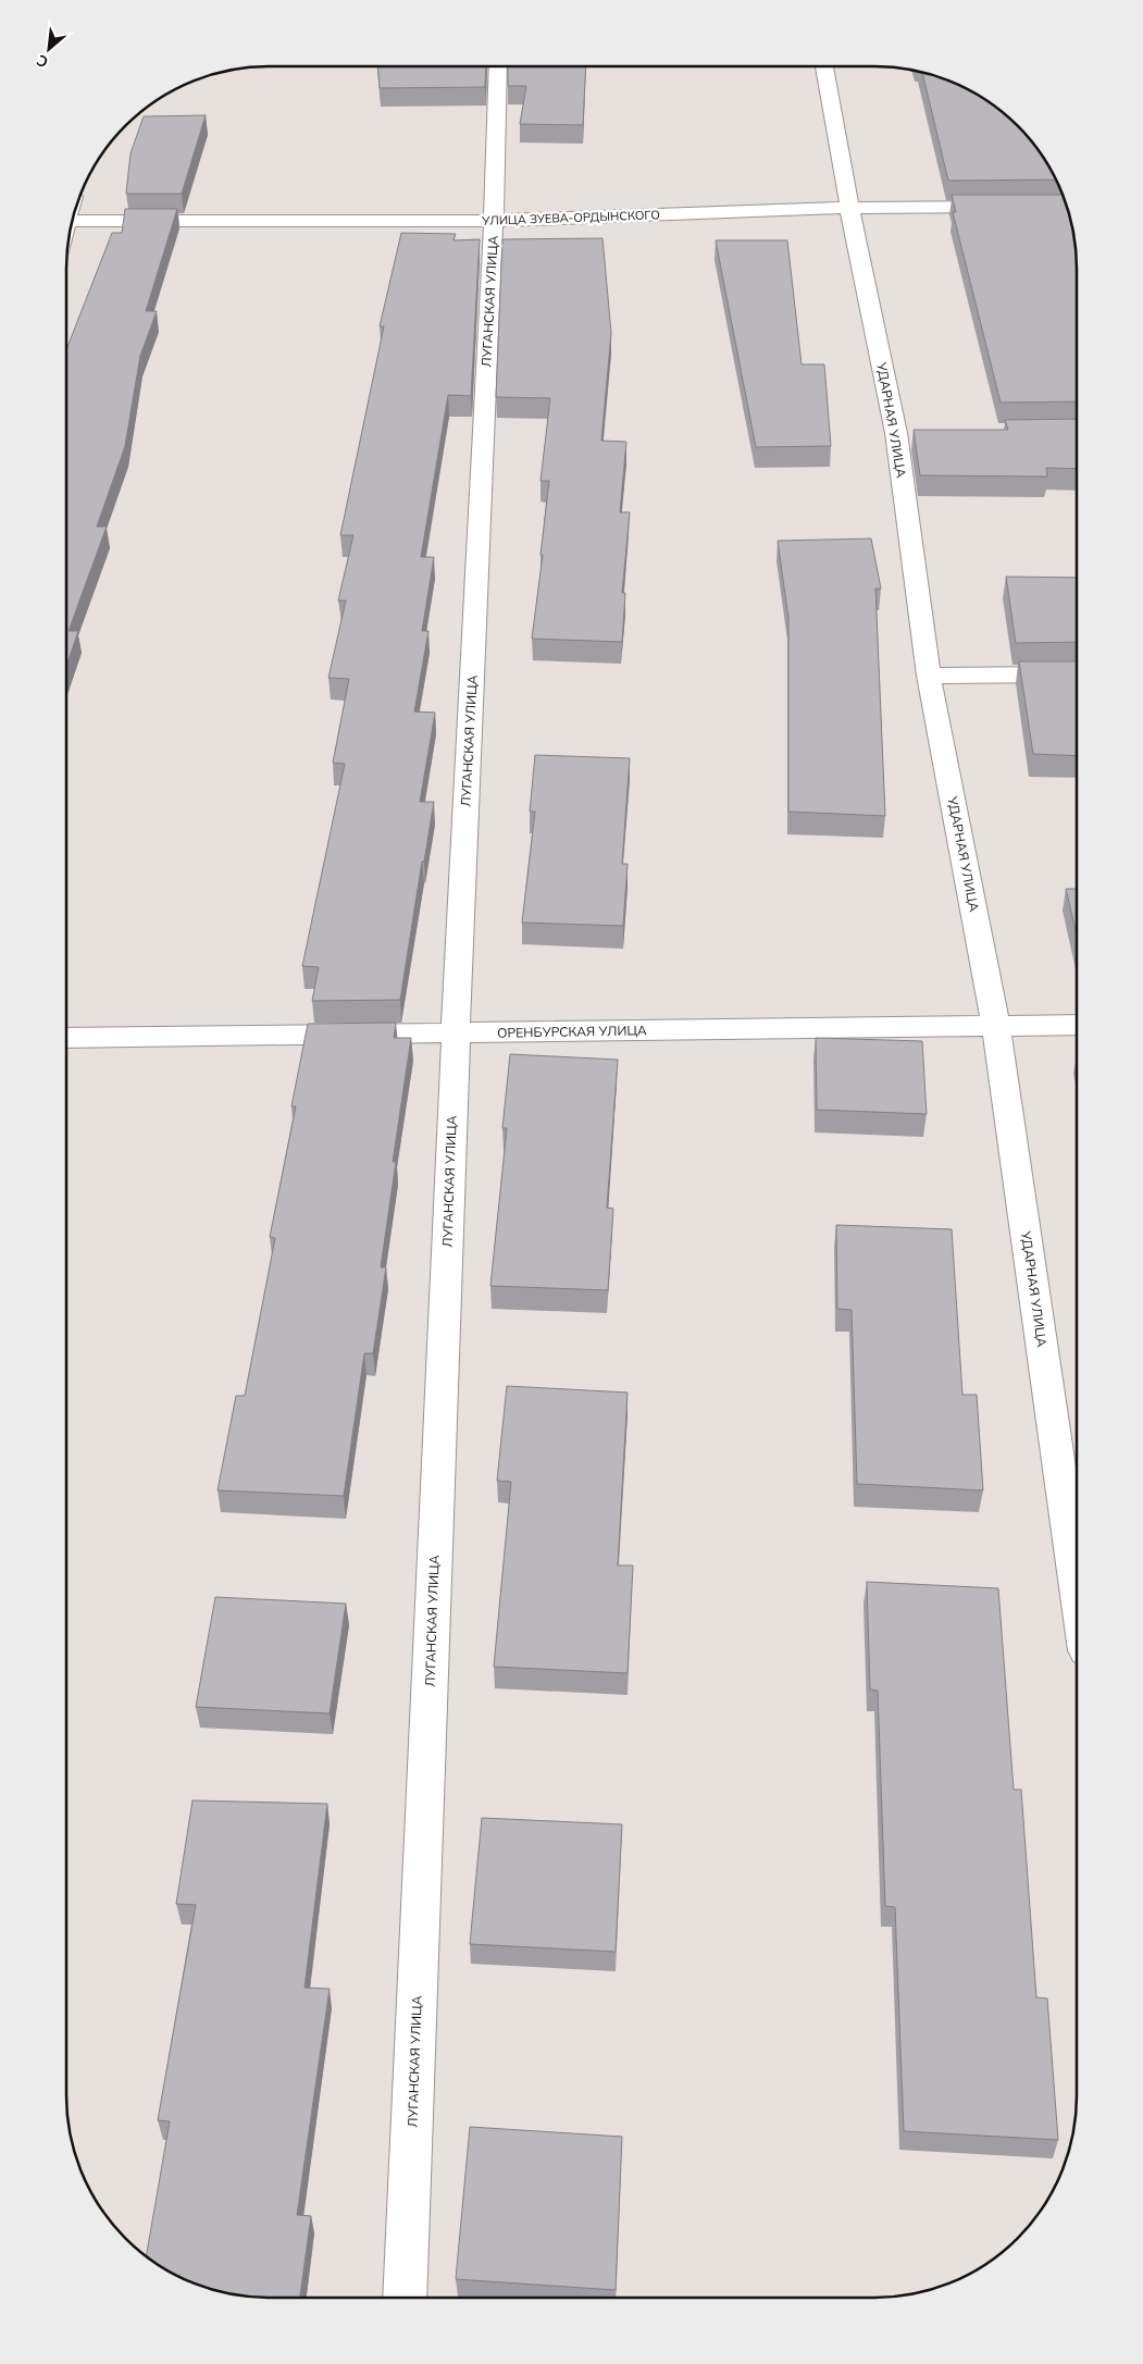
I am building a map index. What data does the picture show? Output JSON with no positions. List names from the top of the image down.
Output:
{
  "streets": {
    "street": [
      "УЛИЦА ЗУЕВА-ОРДЫНСКОГО",
      "ЛУГАНСКАЯ УЛИЦА",
      "УДАРНАЯ УЛИЦА",
      "ОРЕНБУРСКАЯ УЛИЦА"
    ]
  },
  "crossings": [
    ["УЛИЦА ЗУЕВА-ОРДЫНСКОГО", "ЛУГАНСКАЯ УЛИЦА"],
    ["УЛИЦА ЗУЕВА-ОРДЫНСКОГО", "УДАРНАЯ УЛИЦА"],
    ["ЛУГАНСКАЯ УЛИЦА", "ОРЕНБУРСКАЯ УЛИЦА"],
    ["УДАРНАЯ УЛИЦА", "ОРЕНБУРСКАЯ УЛИЦА"]
  ],
  "north": "bottom left"
}
